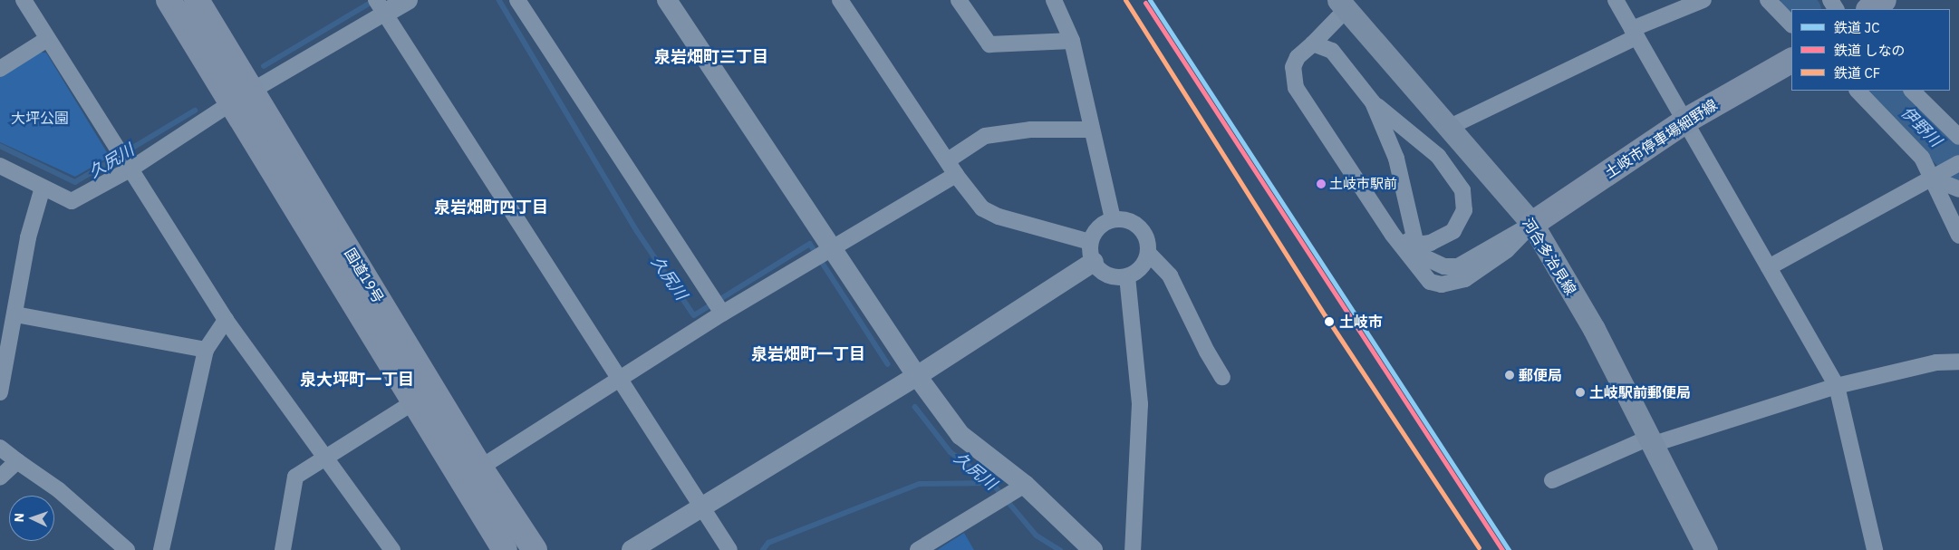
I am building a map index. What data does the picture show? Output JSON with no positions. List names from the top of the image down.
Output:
{
  "streets": {
    "highway": ["国道19号"],
    "main road": ["土岐市停車場細野線", "河合多治見線"]
  },
  "crossings": [
    ["土岐市停車場細野線", "河合多治見線"]
  ],
  "districts": [
    "泉岩畑町三丁目",
    "泉岩畑町四丁目",
    "泉岩畑町一丁目",
    "泉大坪町一丁目"
  ],
  "water": ["伊野川", "久尻川"],
  "parks": ["大坪公園"],
  "places": [
    "土岐市駅前",
    "土岐市",
    "郵便局",
    "土岐駅前郵便局"
  ],
  "lines": ["rail line JC", "rail line CF", "rail line しなの"],
  "legend": ["鉄道 JC", "鉄道 しなの", "鉄道 CF"],
  "north": "left"
}
